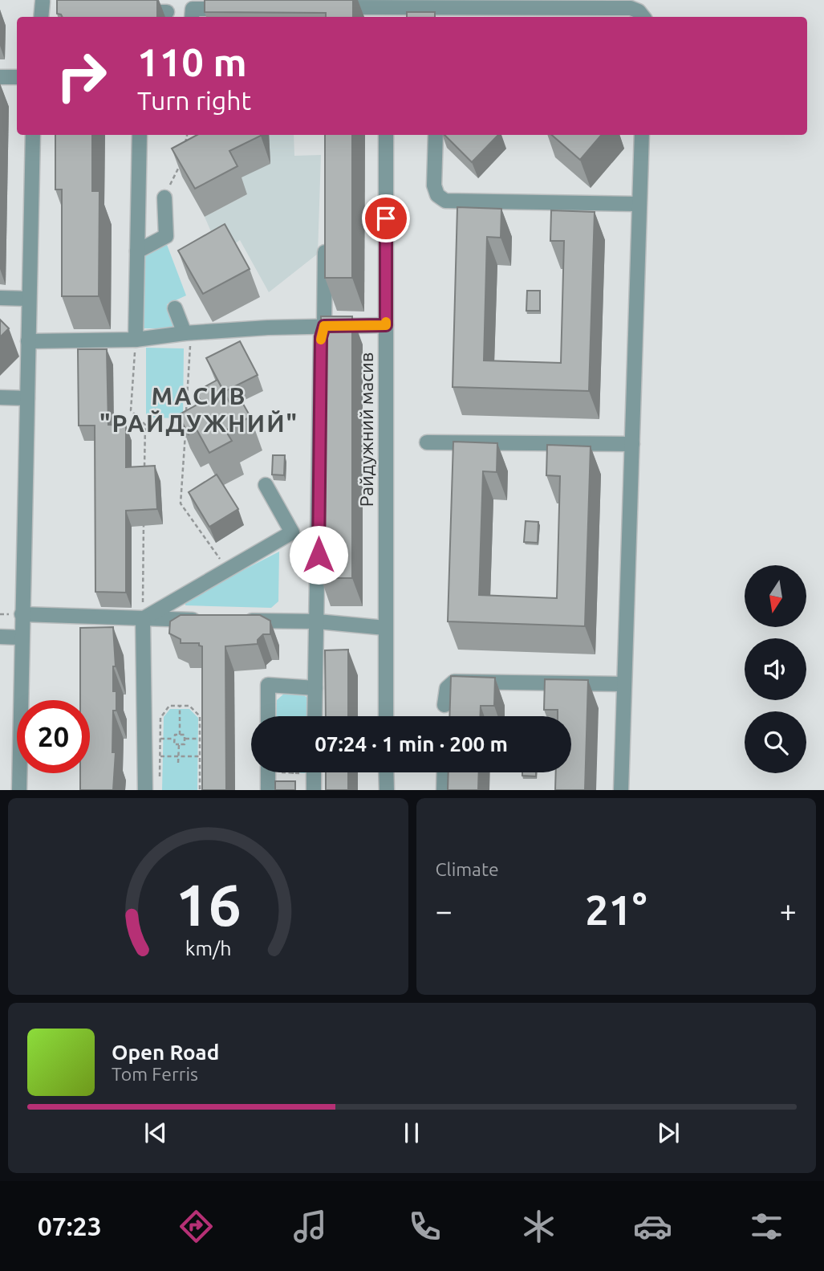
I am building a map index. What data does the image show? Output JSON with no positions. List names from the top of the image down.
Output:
{
  "streets": {
    "street": ["Райдужний масив"]
  },
  "districts": ["МАСИВ \"РАЙДУЖНИЙ\""],
  "north": "bottom",
  "page": {
    "turn": ["110 m", "Turn right"],
    "limit": "20",
    "trip": "07:24 · 1 min · 200 m",
    "tile": "Climate",
    "heat": ["−", "21°", "+"],
    "song": ["Open Road", "Tom Ferris"],
    "tabs": "07:23",
    "gauge": ["16", "km/h"]
  }
}
